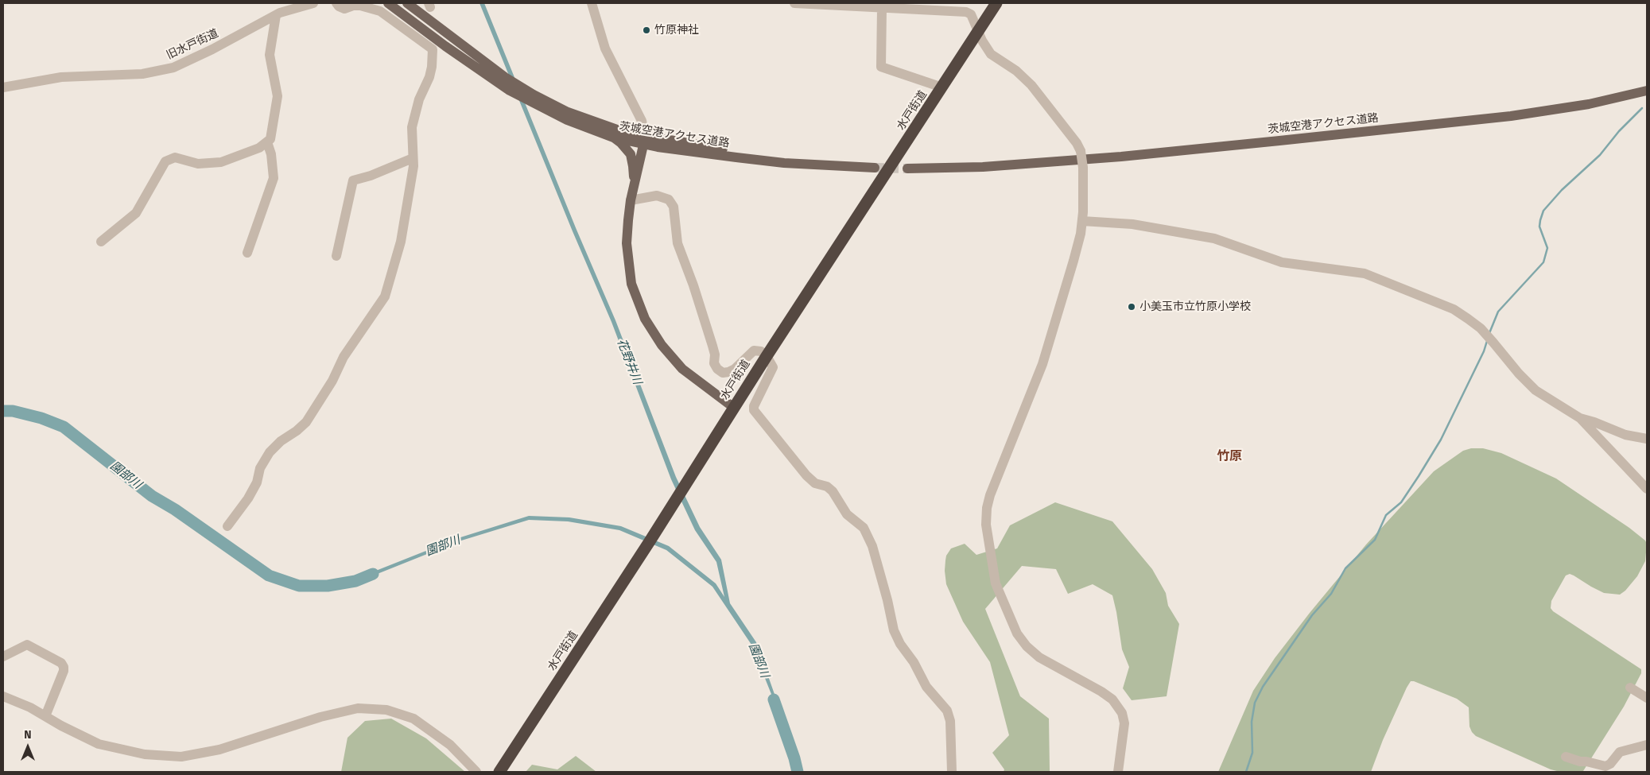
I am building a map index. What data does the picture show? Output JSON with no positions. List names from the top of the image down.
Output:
{
  "streets": {
    "highway": ["水戸街道"],
    "main road": ["茨城空港アクセス道路"],
    "street": ["旧水戸街道"]
  },
  "districts": ["竹原"],
  "water": ["花野井川", "園部川"],
  "places": ["竹原神社", "小美玉市立竹原小学校"],
  "north": "top"
}
